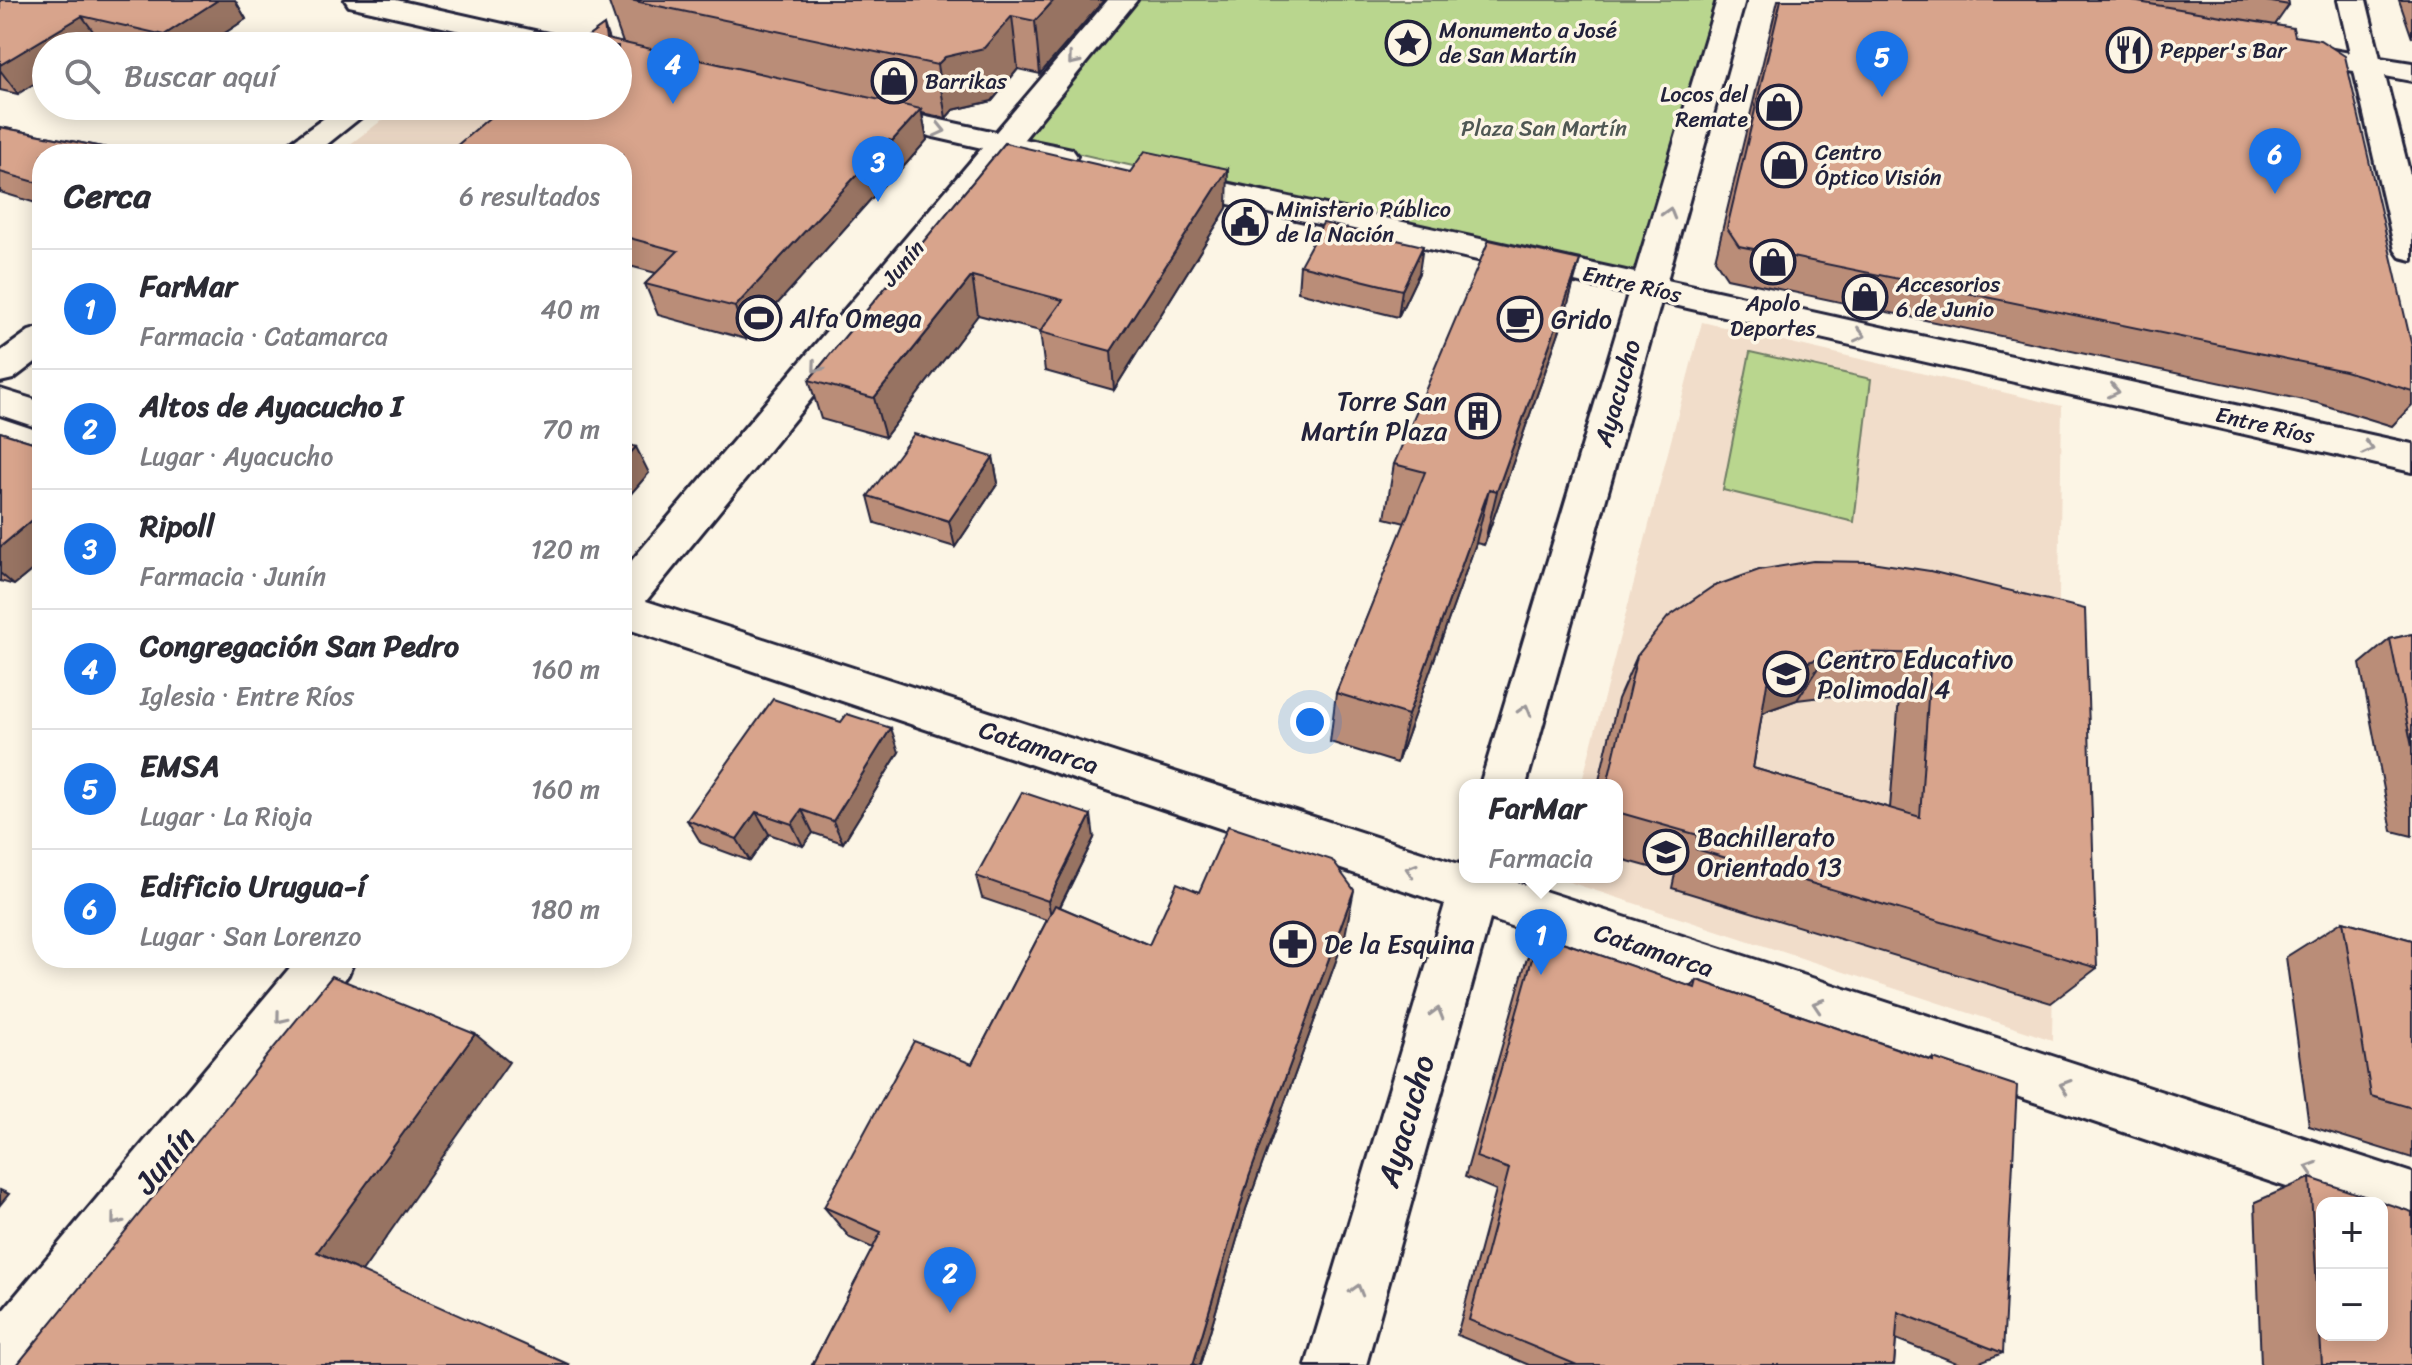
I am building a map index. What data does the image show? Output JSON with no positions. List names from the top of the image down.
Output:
{
  "streets": {
    "street": [
      "Junín",
      "Entre Ríos",
      "Ayacucho",
      "Catamarca"
    ]
  },
  "crossings": [
    ["Entre Ríos", "Ayacucho"],
    ["Ayacucho", "Catamarca"]
  ],
  "one_way": [
    "Junín",
    "Entre Ríos",
    "Ayacucho",
    "Catamarca"
  ],
  "parks": ["Plaza San Martín"],
  "places": {
    "place": ["Monumento a José de San Martín"],
    "restaurant": ["Pepper's Bar"],
    "shop": [
      "Barrikas",
      "Locos del Remate",
      "Centro Óptico Visión",
      "Apolo Deportes",
      "Accesorios 6 de Junio"
    ],
    "public building": ["Ministerio Público de la Nación"],
    "sports": ["Alfa Omega"],
    "cafe": ["Grido"],
    "building": ["Torre San Martín Plaza"],
    "school or university": ["Centro Educativo Polimodal 4", "Bachillerato Orientado 13"],
    "pharmacy": ["De la Esquina"]
  },
  "page": {
    "pins": [
      "5",
      "4",
      "6",
      "3",
      "1",
      "2"
    ],
    "search": "Buscar aquí",
    "heading": ["Cerca", "6 resultados"],
    "list": [
      {
        "mark": "1",
        "name": "FarMar",
        "note": "Farmacia · Catamarca",
        "value": "40 m"
      },
      {
        "mark": "2",
        "name": "Altos de Ayacucho I",
        "note": "Lugar · Ayacucho",
        "value": "70 m"
      },
      {
        "mark": "3",
        "name": "Ripoll",
        "note": "Farmacia · Junín",
        "value": "120 m"
      },
      {
        "mark": "4",
        "name": "Congregación San Pedro",
        "note": "Iglesia · Entre Ríos",
        "value": "160 m"
      },
      {
        "mark": "5",
        "name": "EMSA",
        "note": "Lugar · La Rioja",
        "value": "160 m"
      },
      {
        "mark": "6",
        "name": "Edificio Urugua-í",
        "note": "Lugar · San Lorenzo",
        "value": "180 m"
      }
    ],
    "popup": ["FarMar", "Farmacia"],
    "map_buttons": ["+", "−"]
  }
}
